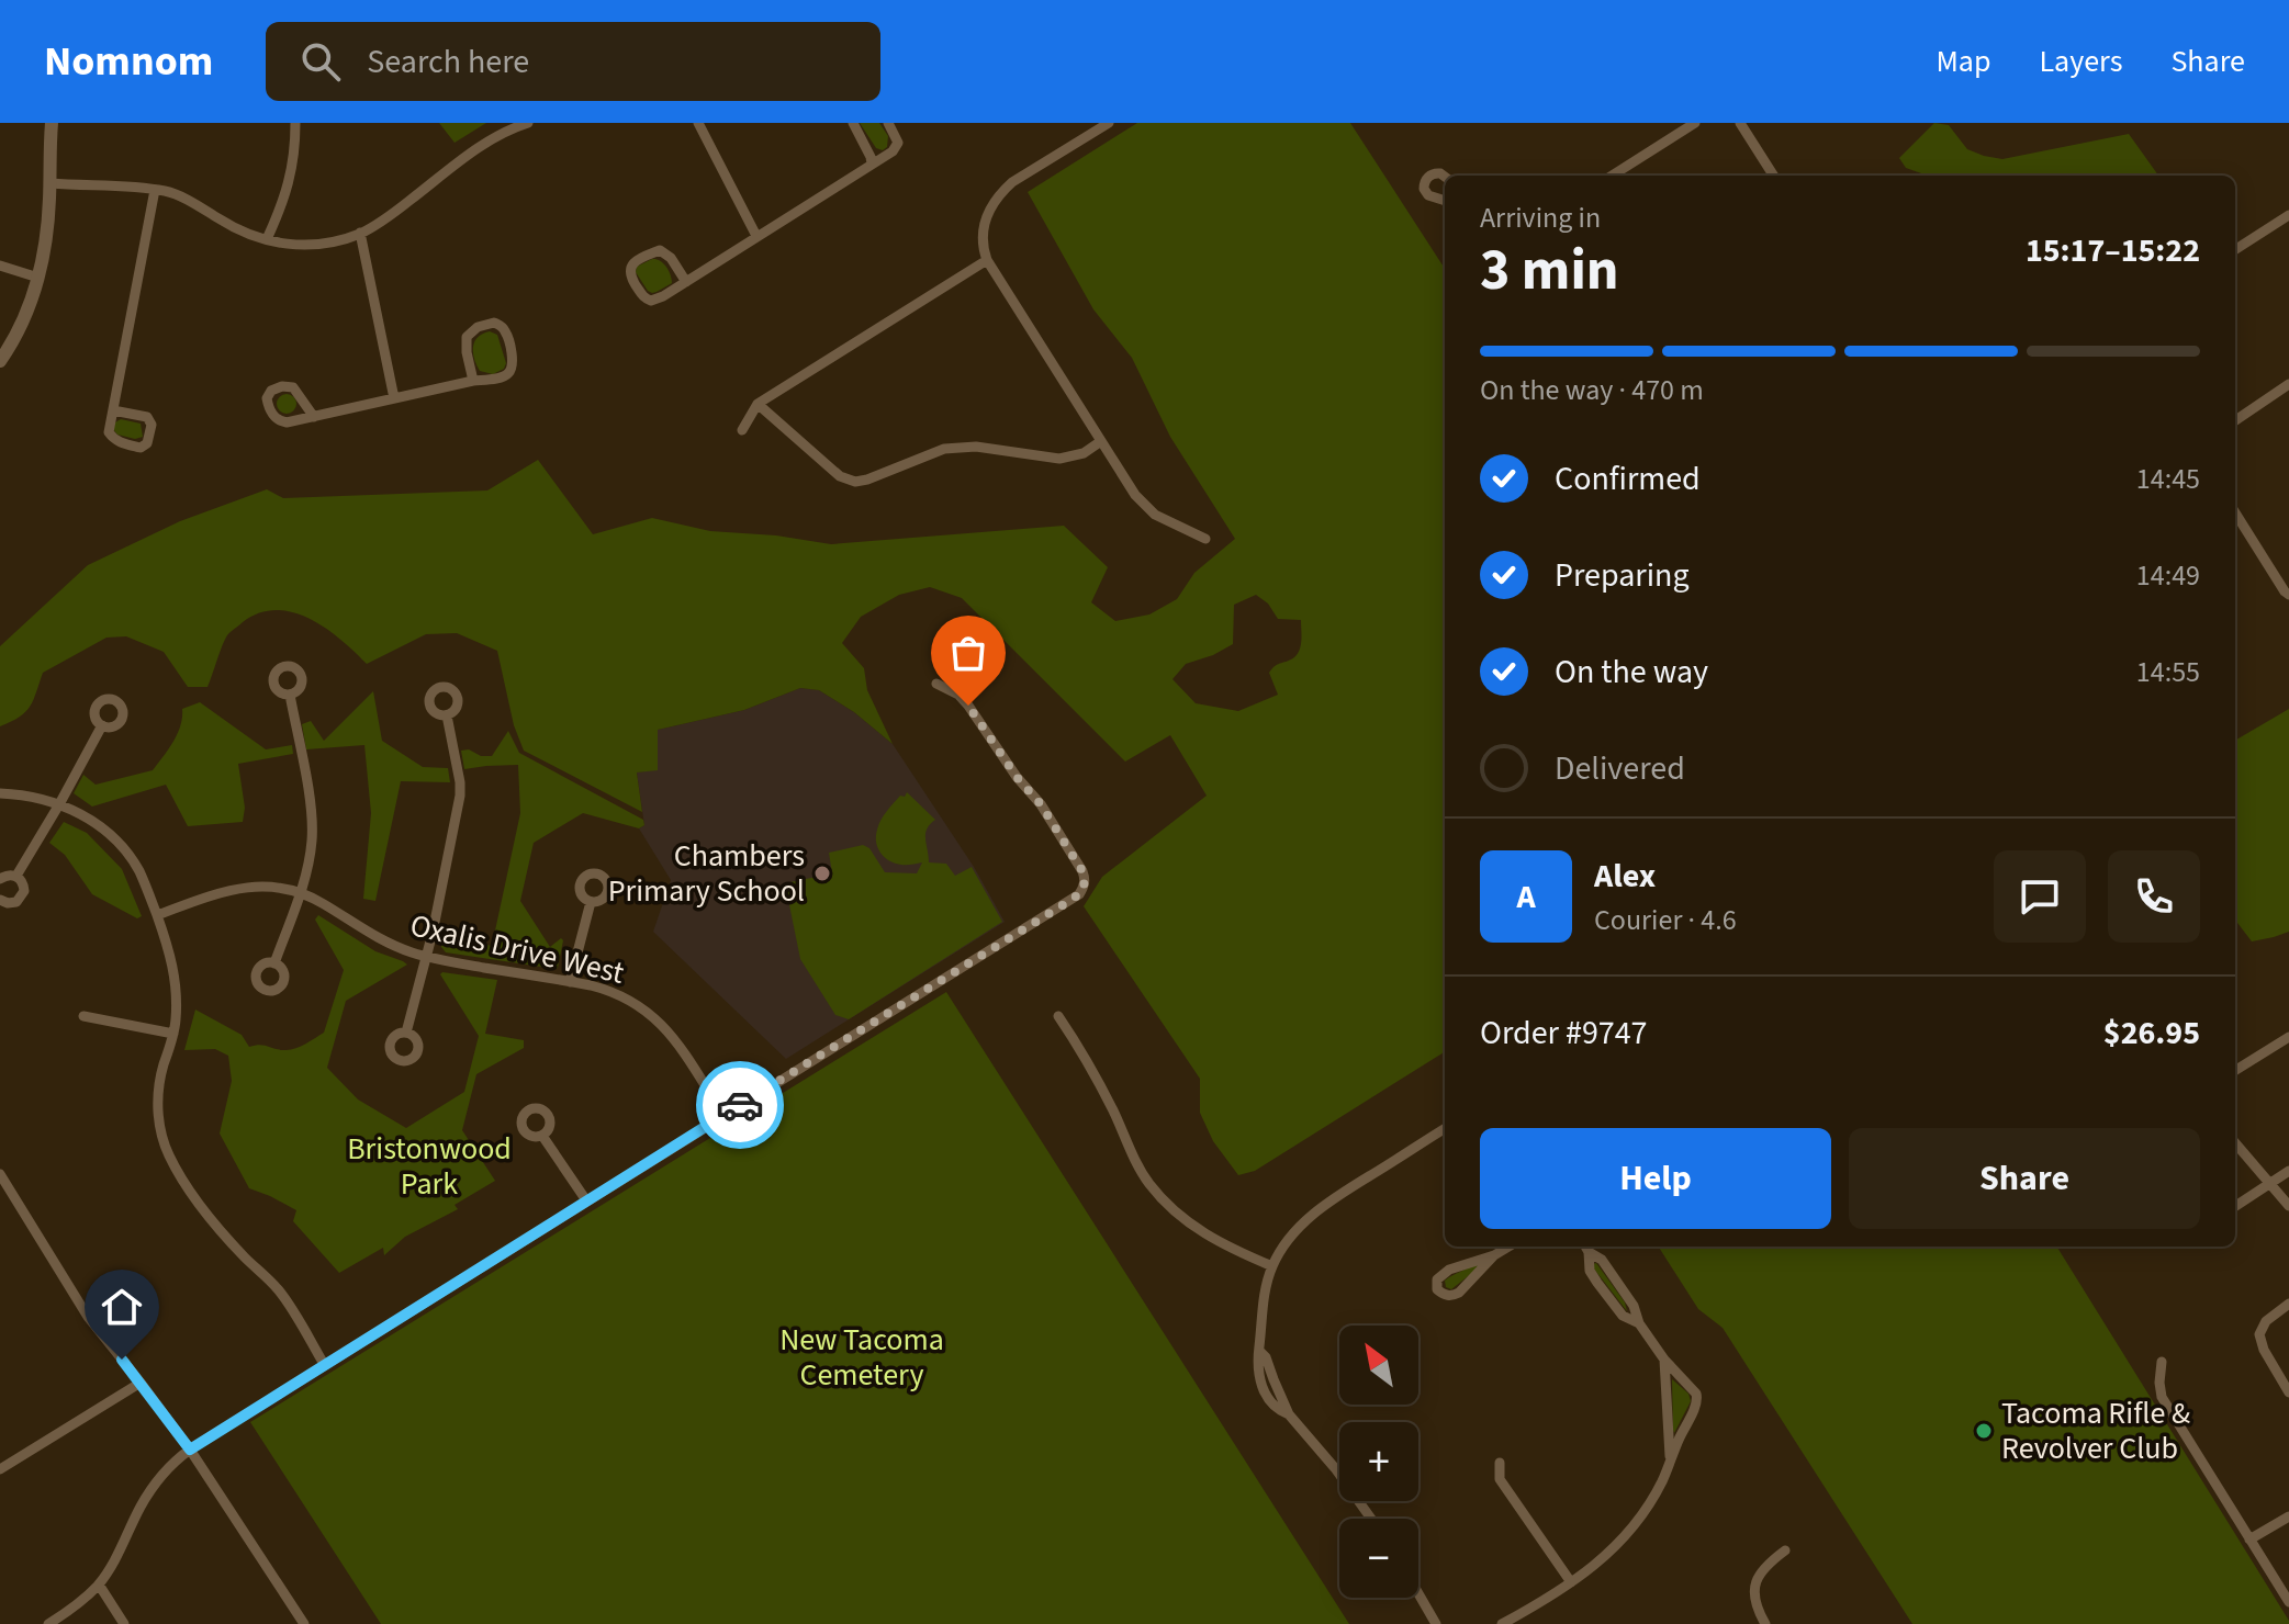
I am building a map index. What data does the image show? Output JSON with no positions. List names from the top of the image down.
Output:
{
  "streets": {
    "street": ["Oxalis Drive West"]
  },
  "parks": ["Bristonwood Park", "New Tacoma Cemetery"],
  "places": ["Chambers Primary School", "Tacoma Rifle & Revolver Club"],
  "north": "top left",
  "page": {
    "header": "Nomnom",
    "search": "Search here",
    "nav": ["Map", "Layers", "Share"],
    "heading": ["3 min", "Arriving in", "15:17–15:22"],
    "panel": [
      "Alex",
      "Courier · 4.6",
      "Order #9747",
      "$26.95"
    ],
    "bar": "On the way · 470 m",
    "list": [
      ["Confirmed", "14:45"],
      ["Preparing", "14:49"],
      ["On the way", "14:55"],
      "Delivered"
    ],
    "round": "A",
    "buttons": ["Help", "Share"],
    "map_buttons": ["+", "−"]
  }
}
